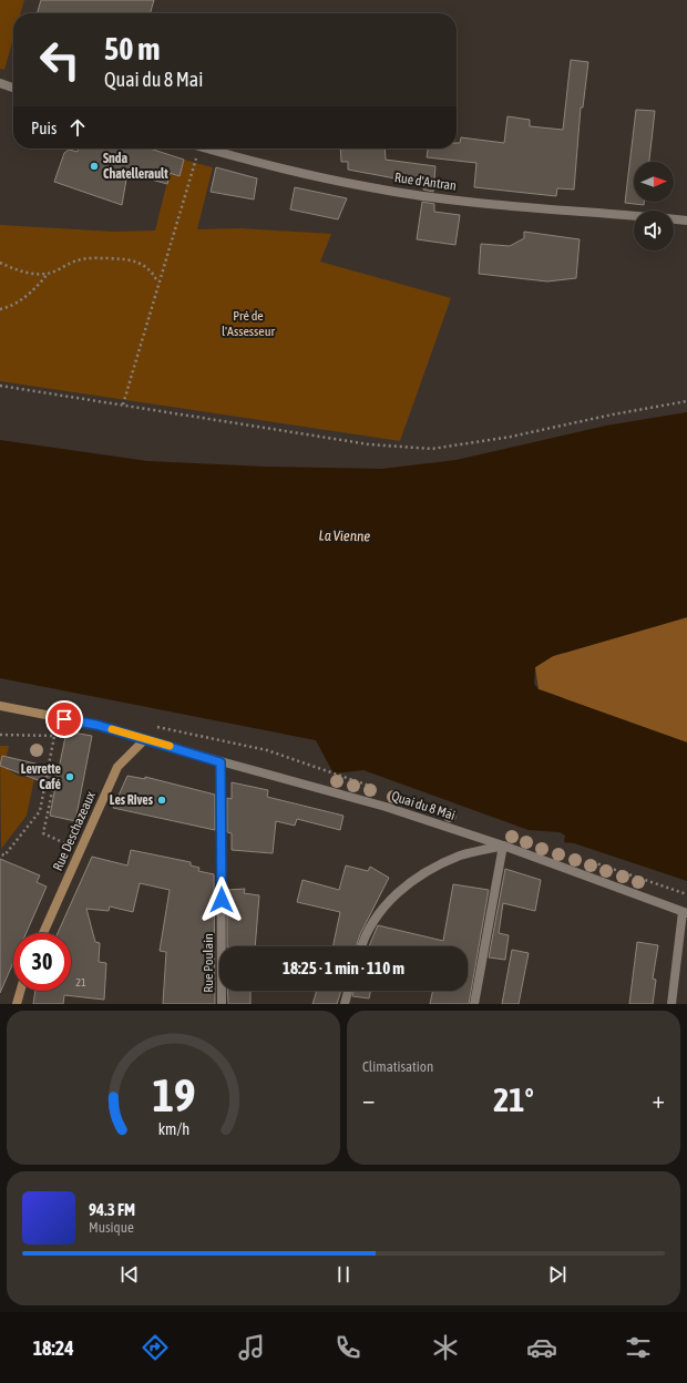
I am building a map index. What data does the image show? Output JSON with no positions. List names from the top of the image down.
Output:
{
  "streets": {
    "main road": ["Rue Deschazeaux"],
    "street": ["Rue d'Antran", "Quai du 8 Mai", "Rue Poulain"]
  },
  "crossings": [
    ["Quai du 8 Mai", "Rue Deschazeaux"],
    ["Quai du 8 Mai", "Rue Poulain"]
  ],
  "water": ["La Vienne"],
  "parks": ["Pré de l'Assesseur"],
  "places": ["Snda Chatellerault", "Levrette Café", "Les Rives"],
  "house_numbers": ["21"],
  "north": "right",
  "page": {
    "turn": ["50 m", "Quai du 8 Mai"],
    "then": "Puis",
    "limit": "30",
    "trip": "18:25 · 1 min · 110 m",
    "tile": "Climatisation",
    "heat": ["−", "21°", "+"],
    "song": ["94.3 FM", "Musique"],
    "tabs": "18:24",
    "gauge": ["19", "km/h"]
  }
}
